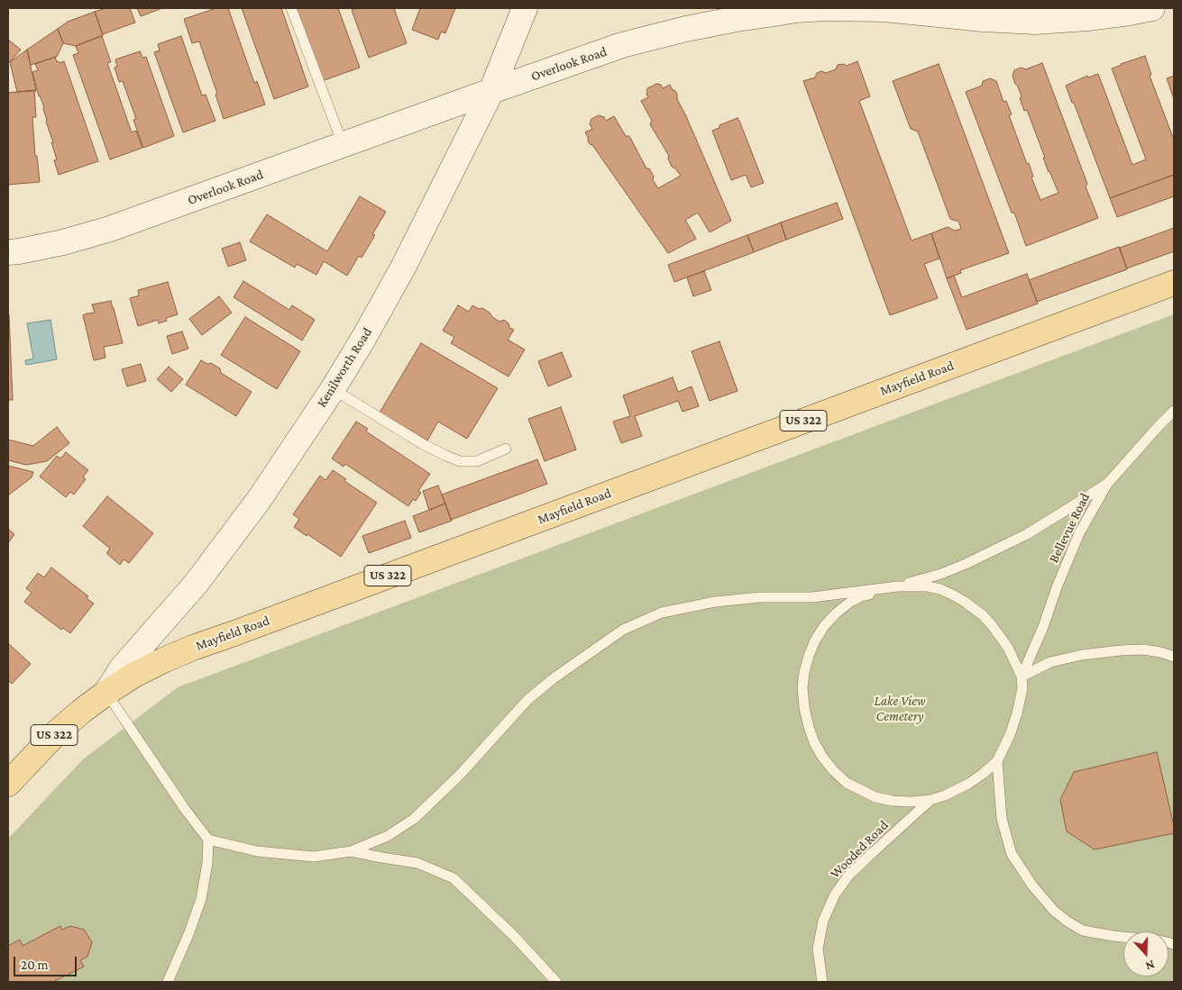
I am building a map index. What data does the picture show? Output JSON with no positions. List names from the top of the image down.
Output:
{
  "streets": {
    "main road": ["Mayfield Road", "US 322"],
    "street": ["Overlook Road", "Kenilworth Road"],
    "lane": ["Bellevue Road", "Wooded Road"]
  },
  "crossings": [
    ["Overlook Road", "Kenilworth Road"],
    ["Kenilworth Road", "Mayfield Road"]
  ],
  "parks": ["Lake View Cemetery"],
  "scale_bar": "20 m",
  "north": "bottom"
}
